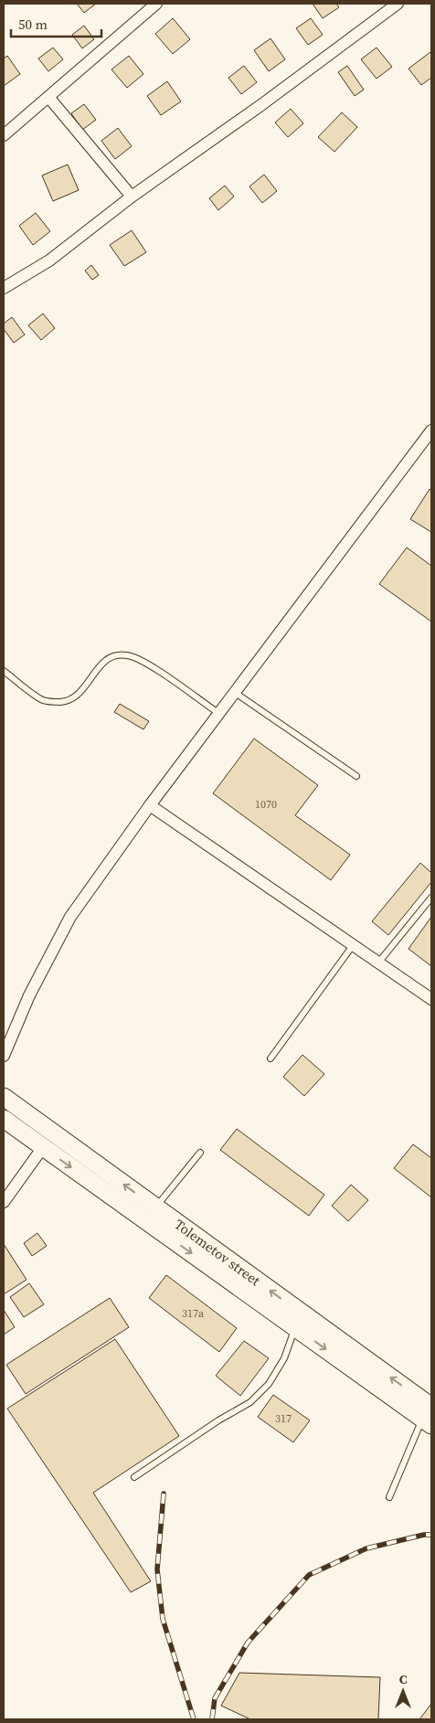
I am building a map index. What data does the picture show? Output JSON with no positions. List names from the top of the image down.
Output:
{
  "streets": {
    "main road": ["Tolemetov street"]
  },
  "house_numbers": ["1070", "317а", "317"],
  "scale_bar": "50 m",
  "north": "top"
}
